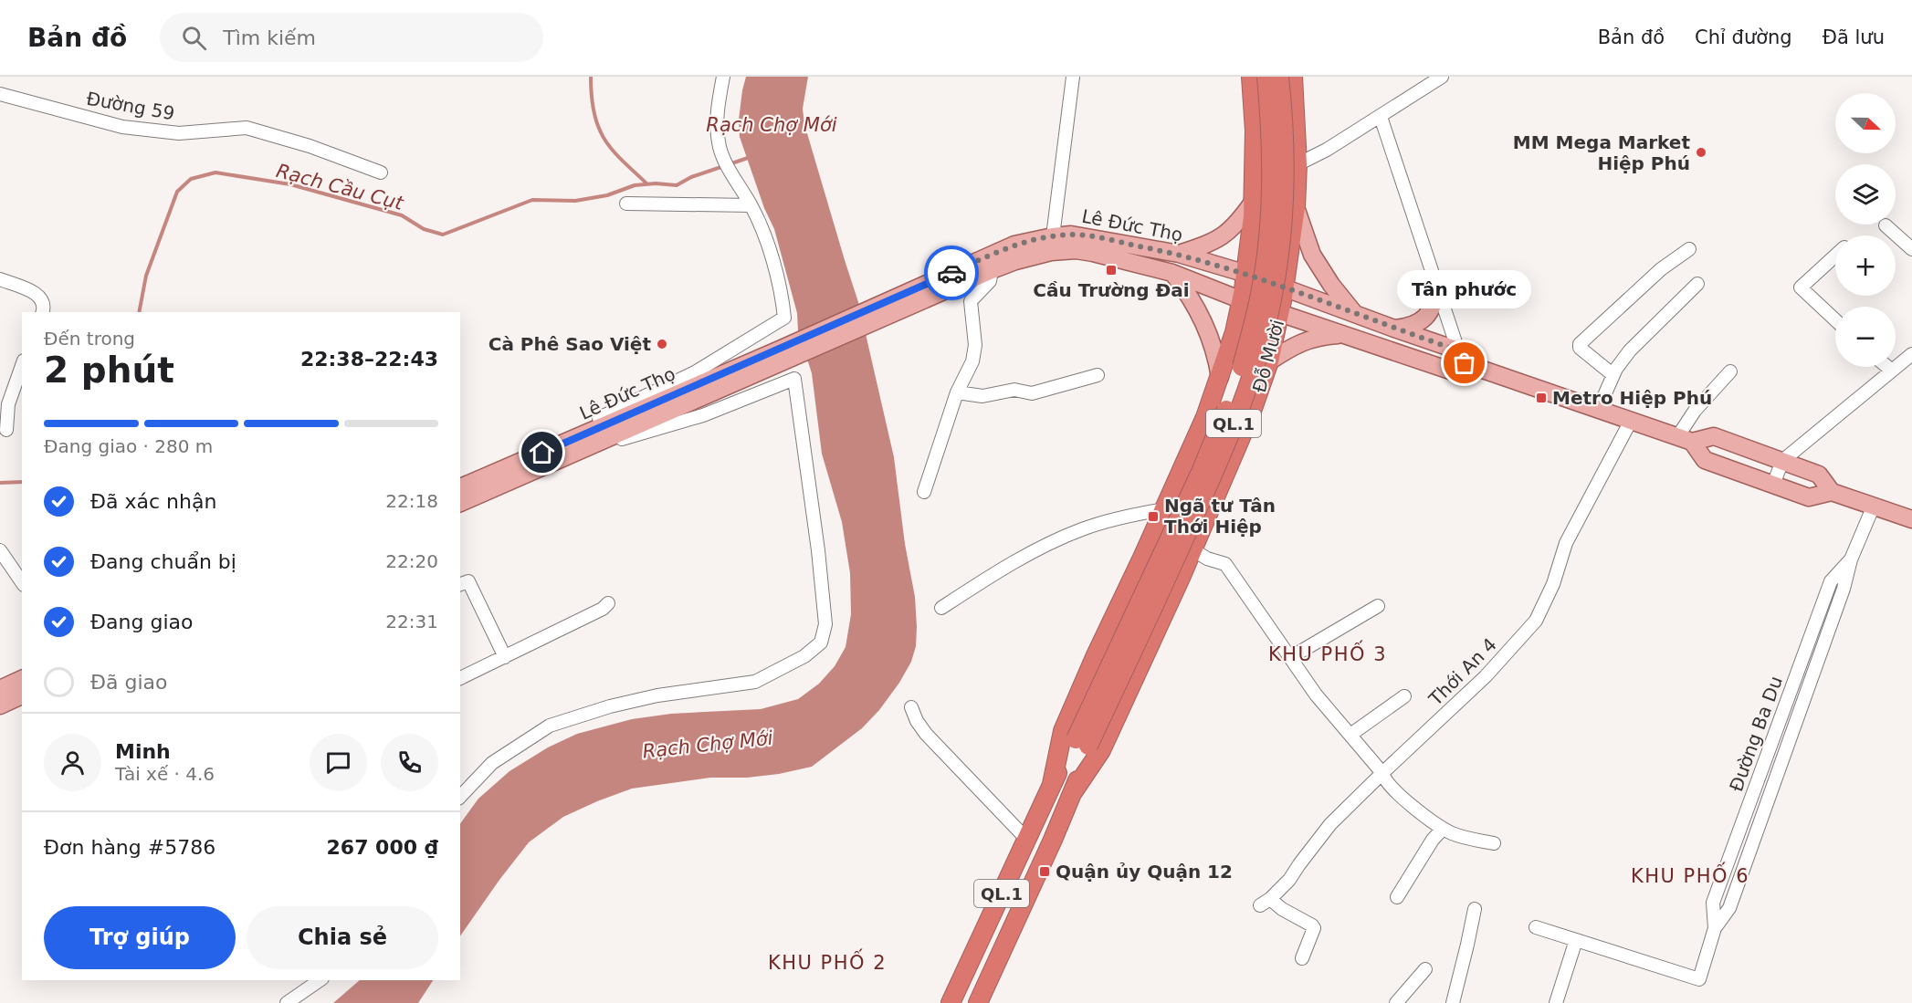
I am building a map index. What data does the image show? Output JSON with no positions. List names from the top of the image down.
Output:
{
  "streets": {
    "highway": ["Đỗ Mười", "QL.1"],
    "main road": ["Lê Đức Thọ"],
    "street": ["Đường 59", "Thới An 4", "Đường Ba Du"]
  },
  "crossings": [
    ["Lê Đức Thọ", "Đỗ Mười"],
    ["Lê Đức Thọ", "QL.1"],
    ["Lê Đức Thọ", "Thới An 4"],
    ["Đỗ Mười", "QL.1"]
  ],
  "districts": ["KHU PHỐ 3", "KHU PHỐ 6", "KHU PHỐ 2"],
  "water": ["Rạch Chợ Mới", "Rạch Cầu Cụt"],
  "places": {
    "other": ["MM Mega Market Hiệp Phú", "Cà Phê Sao Việt", "Tân phước"],
    "transit": [
      "Cầu Trường Đai",
      "Metro Hiệp Phú",
      "Ngã tư Tân Thới Hiệp",
      "Quận ủy Quận 12"
    ]
  },
  "north": "right",
  "page": {
    "header": "Bản đồ",
    "search": "Tìm kiếm",
    "nav": ["Bản đồ", "Chỉ đường", "Đã lưu"],
    "map_buttons": ["+", "−"],
    "bubble": "Tân phước",
    "heading": ["2 phút", "Đến trong", "22:38–22:43"],
    "panel": [
      "Minh",
      "Tài xế · 4.6",
      "Đơn hàng #5786",
      "267 000 ₫"
    ],
    "bar": "Đang giao · 280 m",
    "list": [
      ["Đã xác nhận", "22:18"],
      ["Đang chuẩn bị", "22:20"],
      ["Đang giao", "22:31"],
      "Đã giao"
    ],
    "buttons": ["Trợ giúp", "Chia sẻ"]
  }
}
